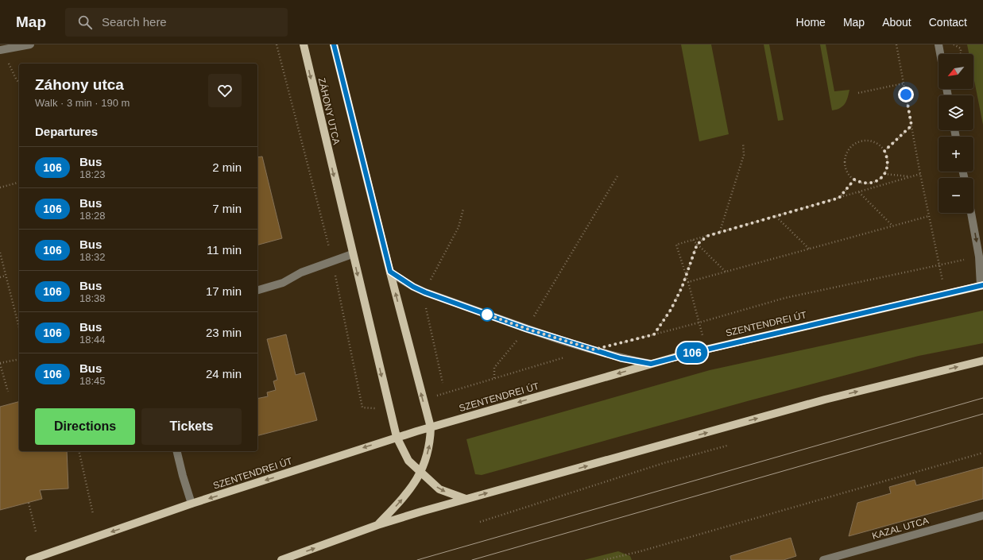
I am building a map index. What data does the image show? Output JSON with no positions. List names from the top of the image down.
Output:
{
  "streets": {
    "main road": ["ZÁHONY UTCA", "SZENTENDREI ÚT"],
    "street": ["KAZAL UTCA"]
  },
  "crossings": [
    ["ZÁHONY UTCA", "SZENTENDREI ÚT"]
  ],
  "one_way": ["SZENTENDREI ÚT"],
  "lines": ["bus line 106"],
  "north": "bottom left",
  "page": {
    "header": "Map",
    "search": "Search here",
    "nav": [
      "Home",
      "Map",
      "About",
      "Contact"
    ],
    "on_map": "106",
    "map_buttons": ["+", "−"],
    "heading": [
      ["Záhony utca", "Walk · 3 min · 190 m"],
      "Departures"
    ],
    "list": [
      {
        "mark": "106",
        "name": "Bus",
        "note": "18:23",
        "value": "2 min"
      },
      {
        "mark": "106",
        "name": "Bus",
        "note": "18:28",
        "value": "7 min"
      },
      {
        "mark": "106",
        "name": "Bus",
        "note": "18:32",
        "value": "11 min"
      },
      {
        "mark": "106",
        "name": "Bus",
        "note": "18:38",
        "value": "17 min"
      },
      {
        "mark": "106",
        "name": "Bus",
        "note": "18:44",
        "value": "23 min"
      },
      {
        "mark": "106",
        "name": "Bus",
        "note": "18:45",
        "value": "24 min"
      }
    ],
    "buttons": ["Directions", "Tickets"]
  }
}
